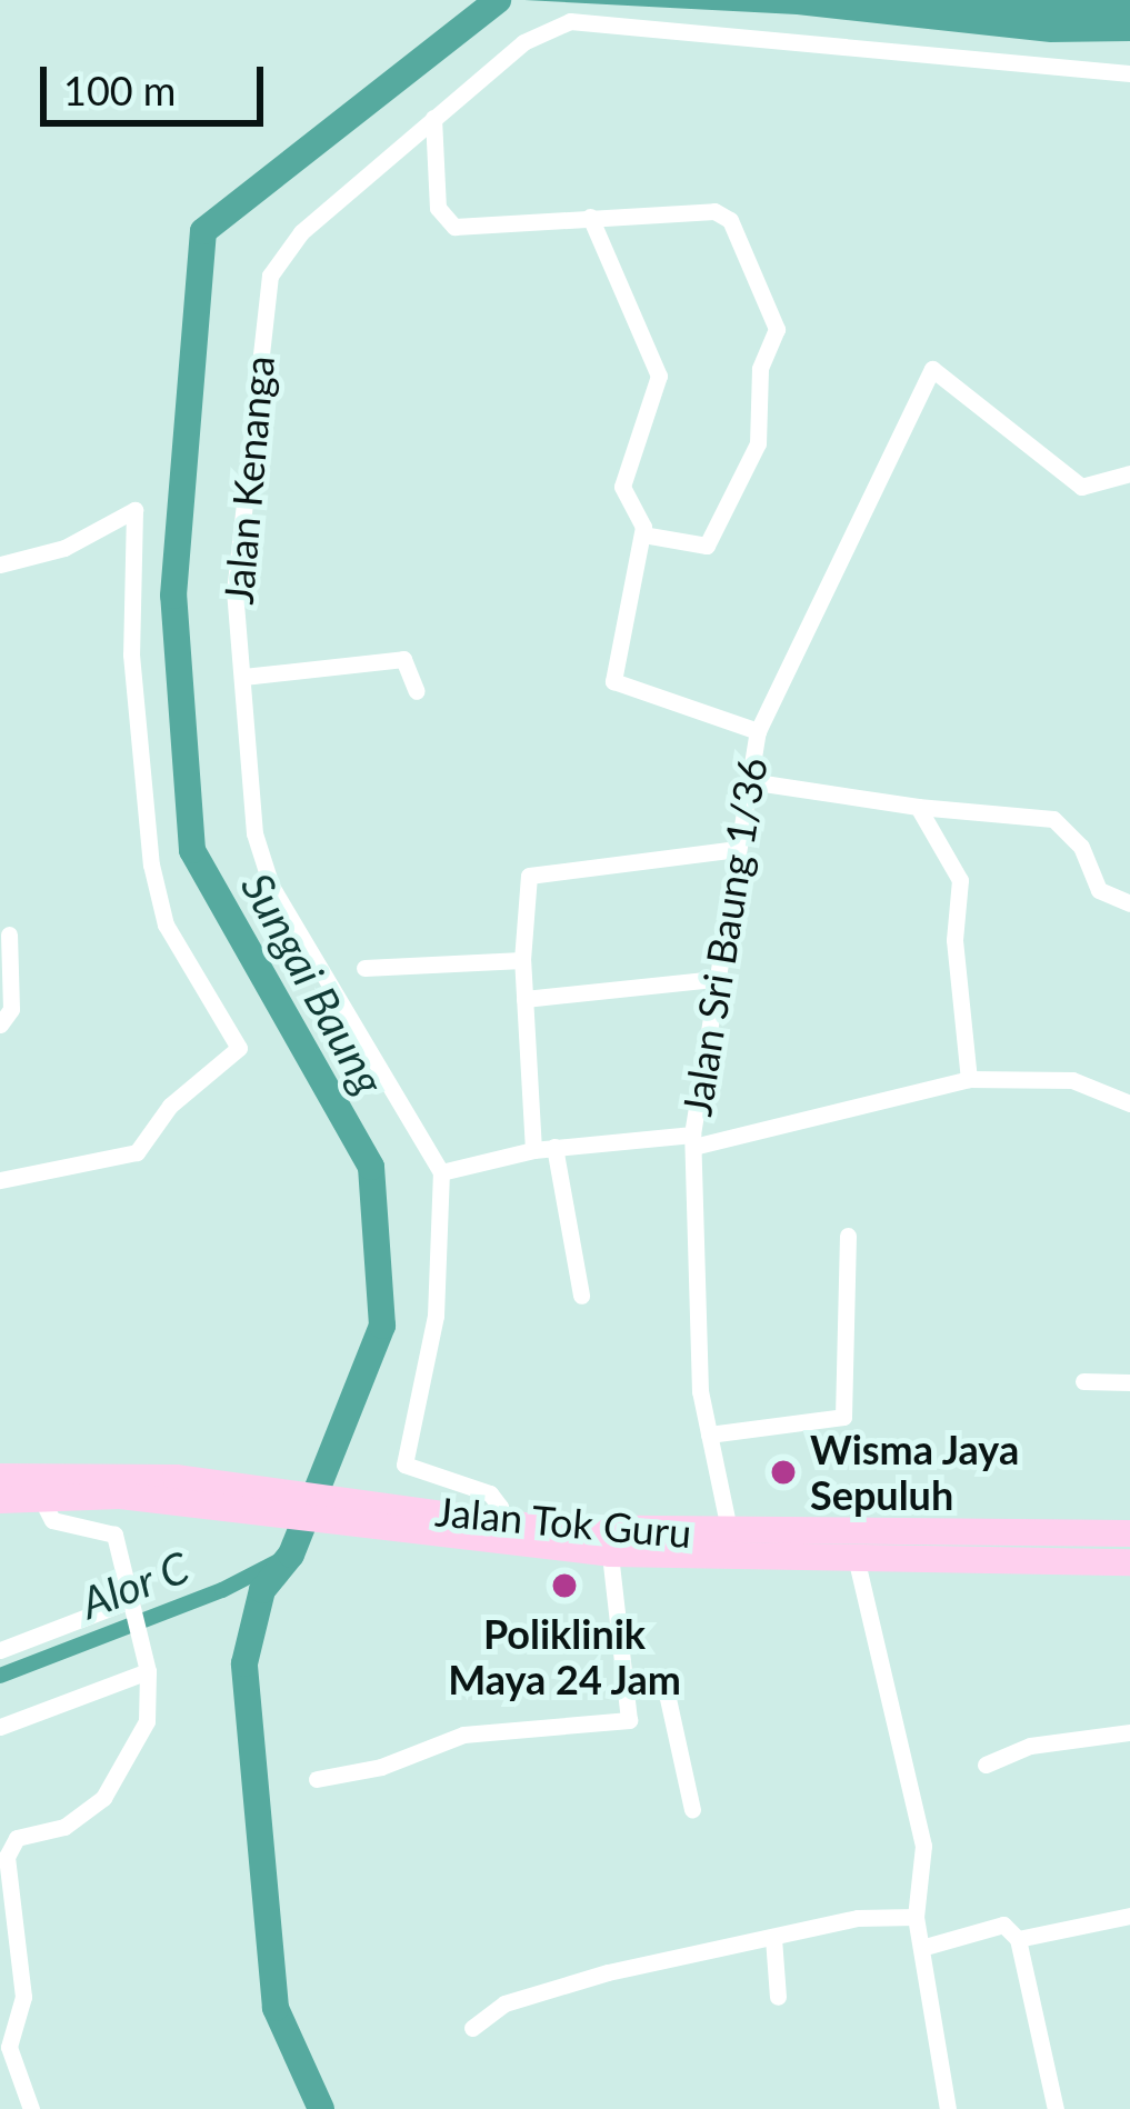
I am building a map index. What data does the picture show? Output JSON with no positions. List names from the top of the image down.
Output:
{
  "streets": {
    "main road": ["Jalan Tok Guru"],
    "street": ["Jalan Kenanga", "Jalan Sri Baung 1/36"]
  },
  "crossings": [
    ["Jalan Sri Baung 1/36", "Jalan Tok Guru"]
  ],
  "water": ["Sungai Baung", "Alor C"],
  "places": ["Wisma Jaya Sepuluh", "Poliklinik Maya 24 Jam"],
  "scale_bar": "100 m"
}
